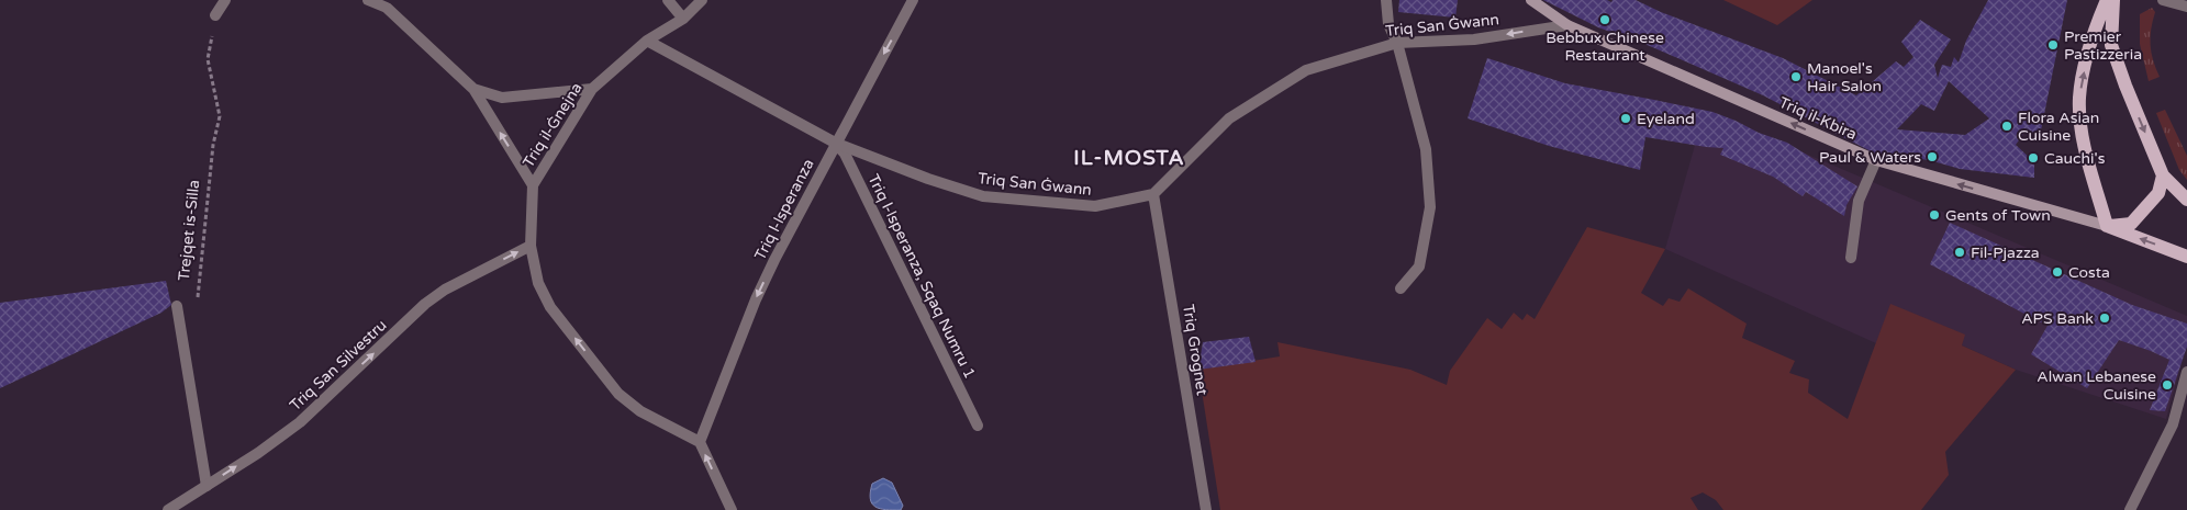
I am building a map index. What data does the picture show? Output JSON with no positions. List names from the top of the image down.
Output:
{
  "streets": {
    "main road": ["Triq il-Kbira"],
    "street": [
      "Triq San Ġwann",
      "Triq il-Ġnejna",
      "Triq l-Isperanza",
      "Triq l-Isperanza, Sqaq Numru 1",
      "Triq Grognet",
      "Triq San Silvestru"
    ],
    "path": ["Trejqet is-Silla"]
  },
  "crossings": [
    ["Triq San Ġwann", "Triq il-Kbira"],
    ["Triq San Ġwann", "Triq il-Ġnejna"],
    ["Triq San Ġwann", "Triq l-Isperanza"],
    ["Triq San Ġwann", "Triq l-Isperanza, Sqaq Numru 1"],
    ["Triq San Ġwann", "Triq Grognet"],
    ["Triq l-Isperanza", "Triq l-Isperanza, Sqaq Numru 1"]
  ],
  "one_way": ["Triq il-Kbira", "Triq l-Isperanza", "Triq San Silvestru"],
  "districts": ["IL-MOSTA"],
  "places": [
    "Bebbux Chinese Restaurant",
    "Premier Pastizzeria",
    "Manoel's Hair Salon",
    "Eyeland",
    "Flora Asian Cuisine",
    "Paul & Waters",
    "Cauchi's",
    "Gents of Town",
    "Fil-Pjazza",
    "Costa",
    "APS Bank",
    "Alwan Lebanese Cuisine"
  ]
}
